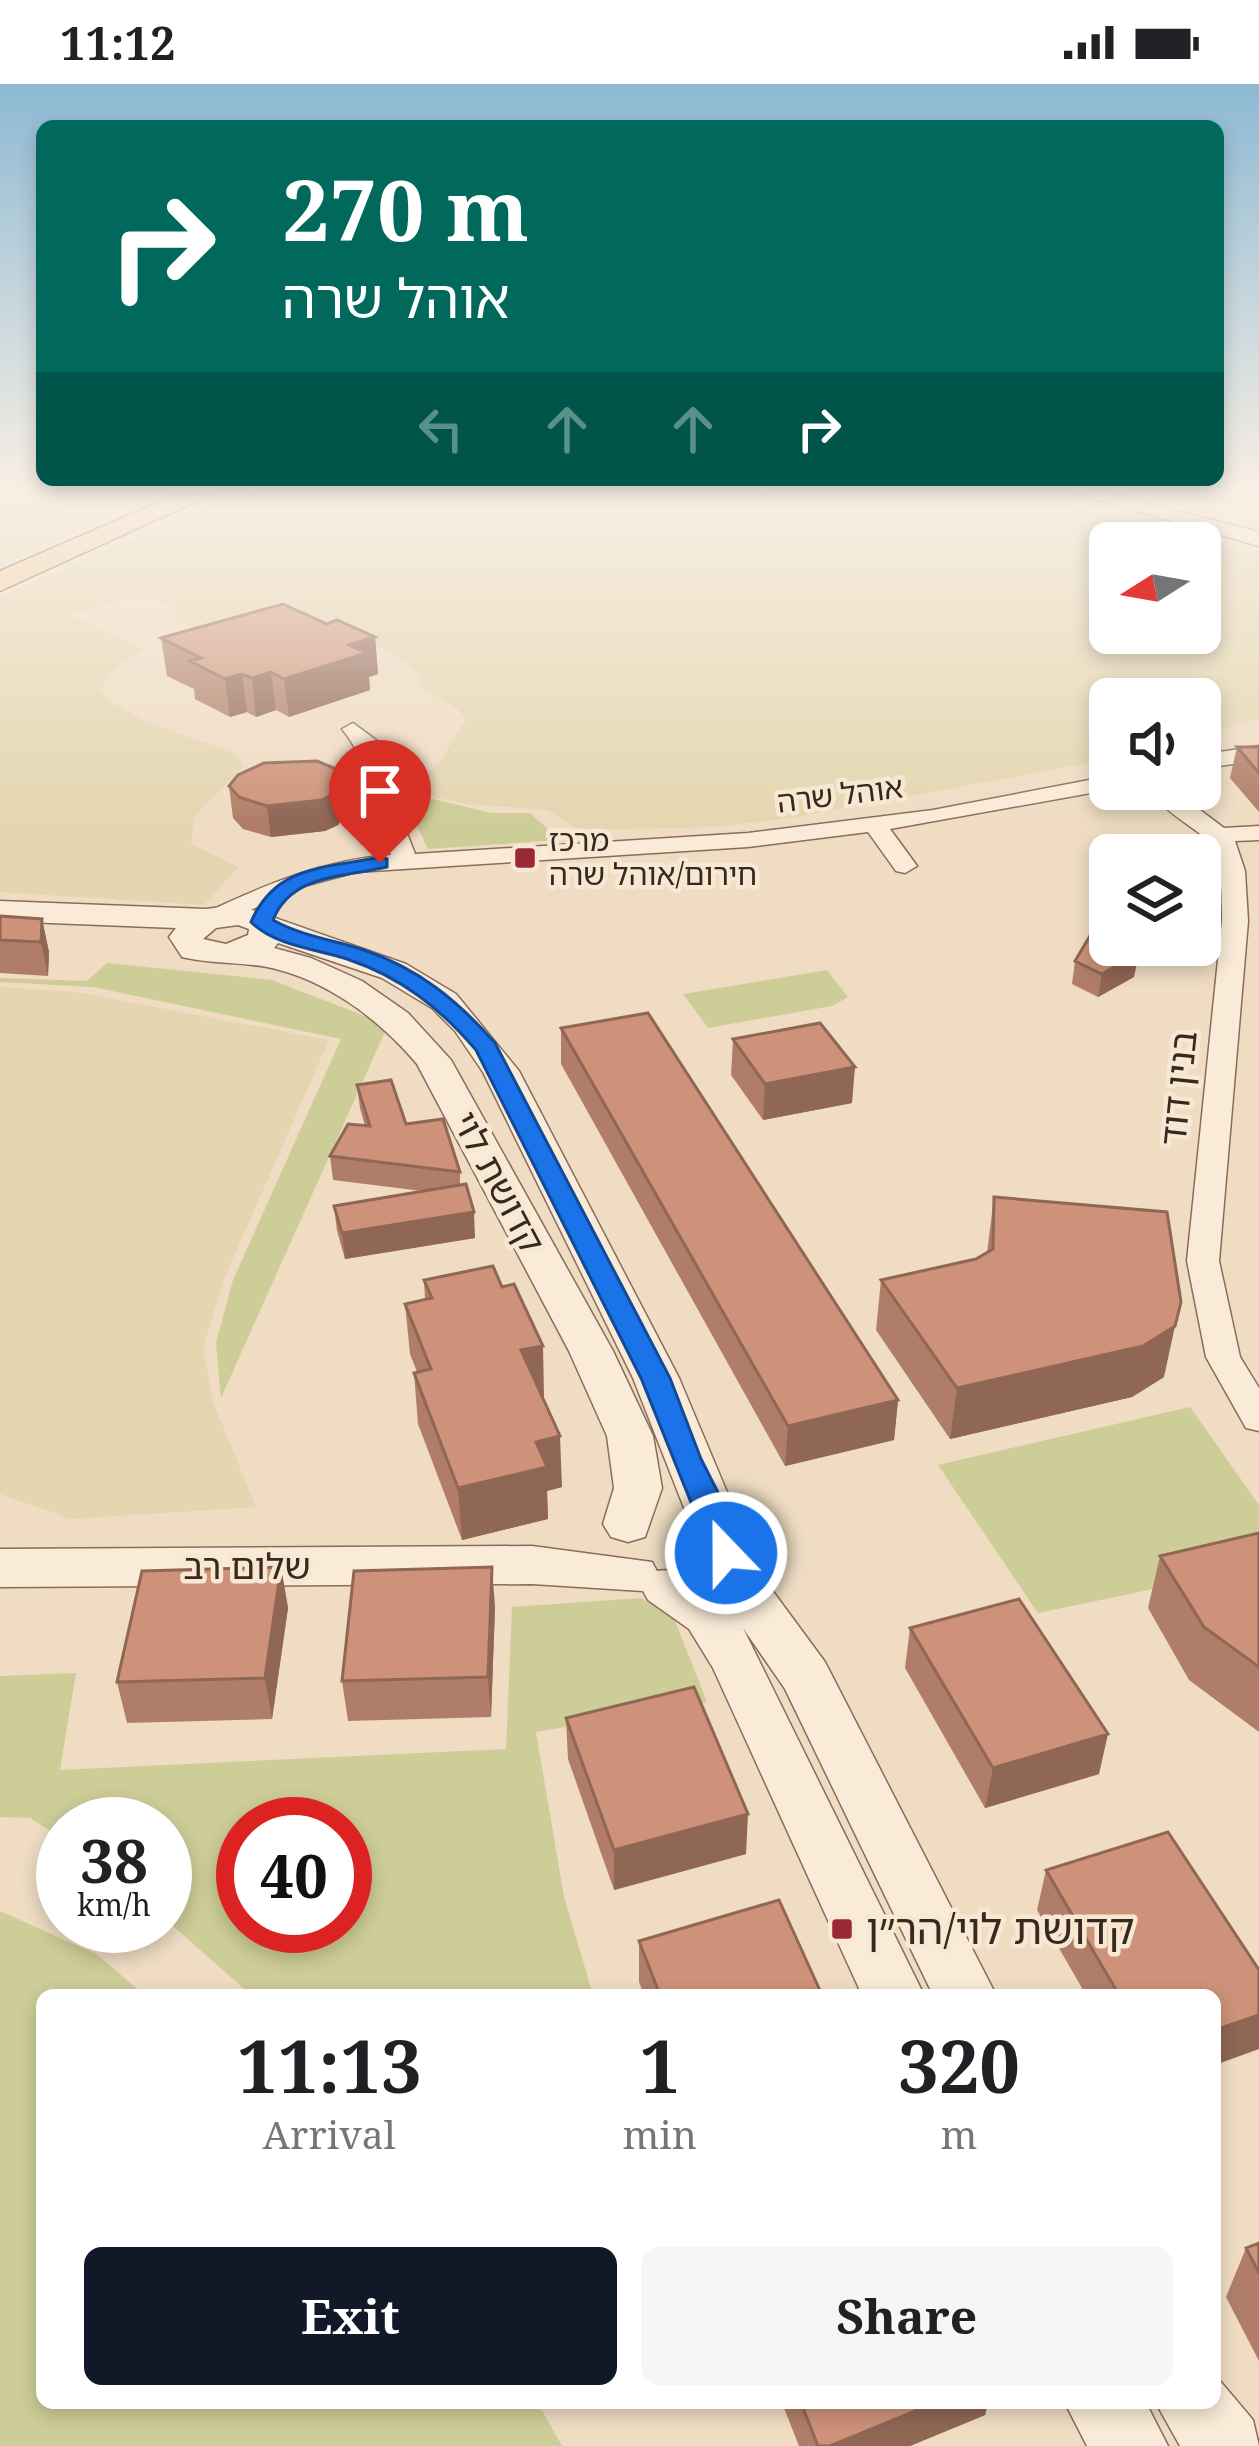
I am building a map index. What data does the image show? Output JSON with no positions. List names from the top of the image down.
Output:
{
  "streets": {
    "street": [
      "אוהל שרה",
      "בנין דוד",
      "קדושת לוי",
      "שלום רב"
    ]
  },
  "crossings": [
    ["אוהל שרה", "קדושת לוי"],
    ["קדושת לוי", "שלום רב"]
  ],
  "places": {
    "transit": ["מרכז חירום/אוהל שרה", "קדושת לוי/הר״ן"]
  },
  "north": "left",
  "page": {
    "status": "11:12",
    "turn": ["270 m", "אוהל שרה"],
    "speed": "38 km/h",
    "limit": "40",
    "eta": [
      "11:13",
      "Arrival",
      "1",
      "min",
      "320",
      "m"
    ],
    "buttons": ["Exit", "Share"]
  }
}
